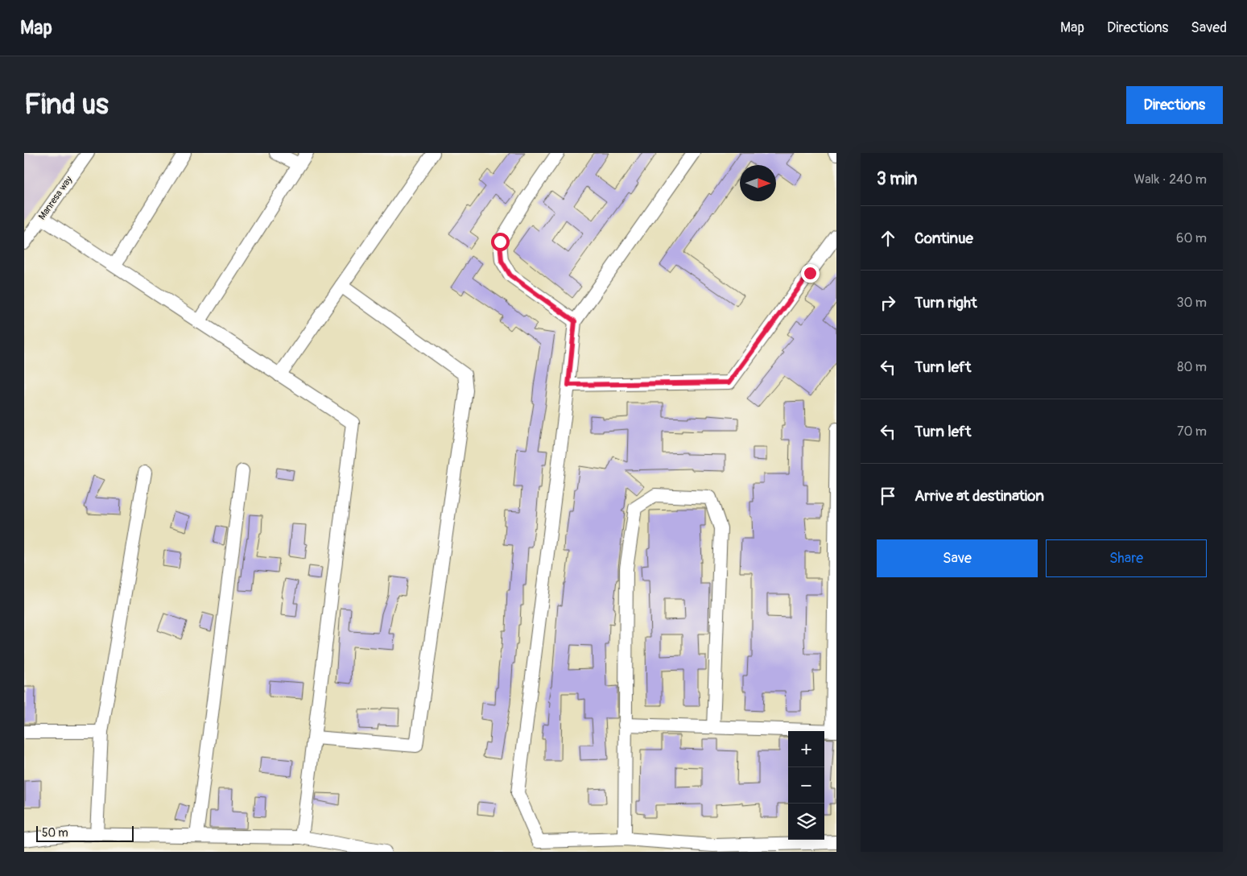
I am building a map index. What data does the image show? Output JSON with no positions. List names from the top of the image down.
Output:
{
  "streets": {
    "street": ["Manresa way"]
  },
  "scale_bar": "50 m",
  "north": "right",
  "page": {
    "header": "Map",
    "nav": ["Map", "Directions", "Saved"],
    "buttons": [
      "Directions",
      ["Save", "Share"]
    ],
    "title": "Find us",
    "heading": ["3 min", "Walk · 240 m"],
    "list": [
      ["Continue", "60 m"],
      ["Turn right", "30 m"],
      ["Turn left", "80 m"],
      ["Turn left", "70 m"],
      "Arrive at destination"
    ],
    "map_buttons": ["+", "−"],
    "scale": "50 m"
  }
}
